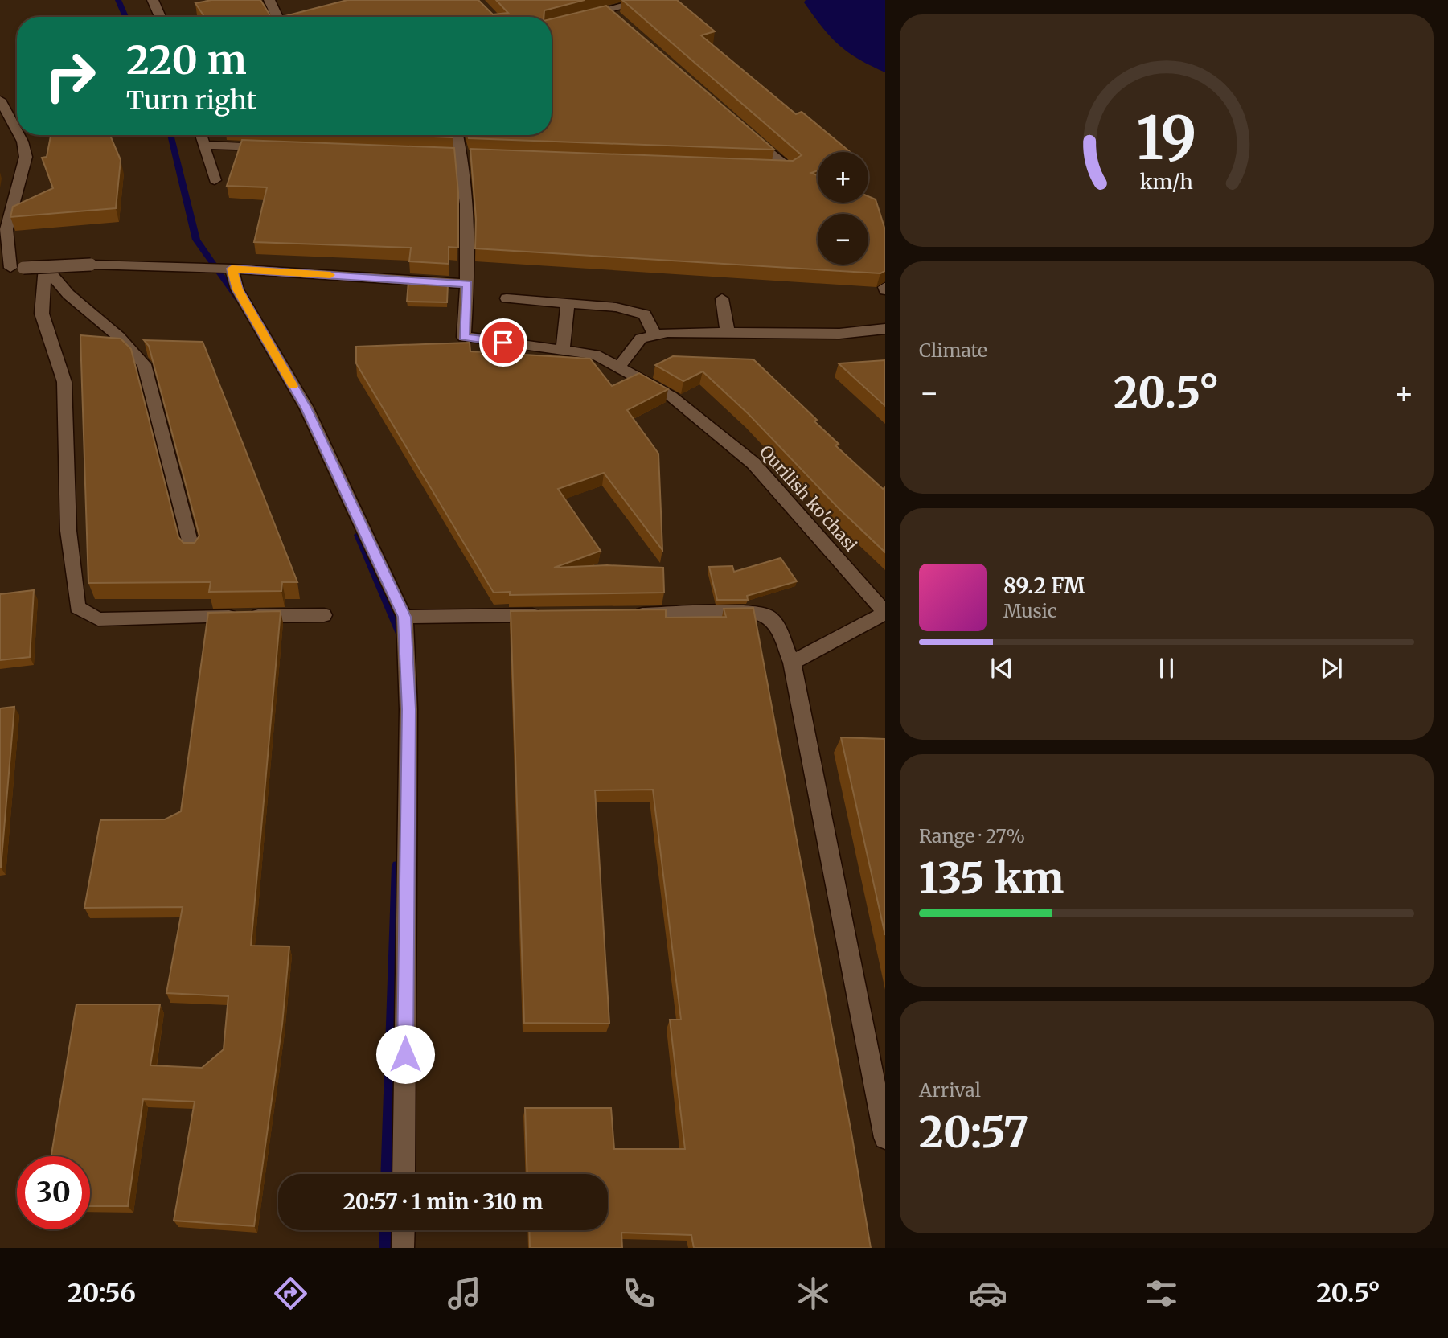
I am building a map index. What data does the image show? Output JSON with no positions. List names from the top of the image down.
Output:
{
  "streets": {
    "street": ["Qurilish ko'chasi"]
  },
  "page": {
    "turn": ["220 m", "Turn right"],
    "map_buttons": ["+", "−"],
    "tile": [
      "Climate",
      ["Range · 27%", "135 km"],
      ["Arrival", "20:57"]
    ],
    "heat": ["−", "20.5°", "+"],
    "song": ["89.2 FM", "Music"],
    "limit": "30",
    "trip": "20:57 · 1 min · 310 m",
    "tabs": ["20:56", "20.5°"],
    "gauge": ["19", "km/h"]
  }
}
